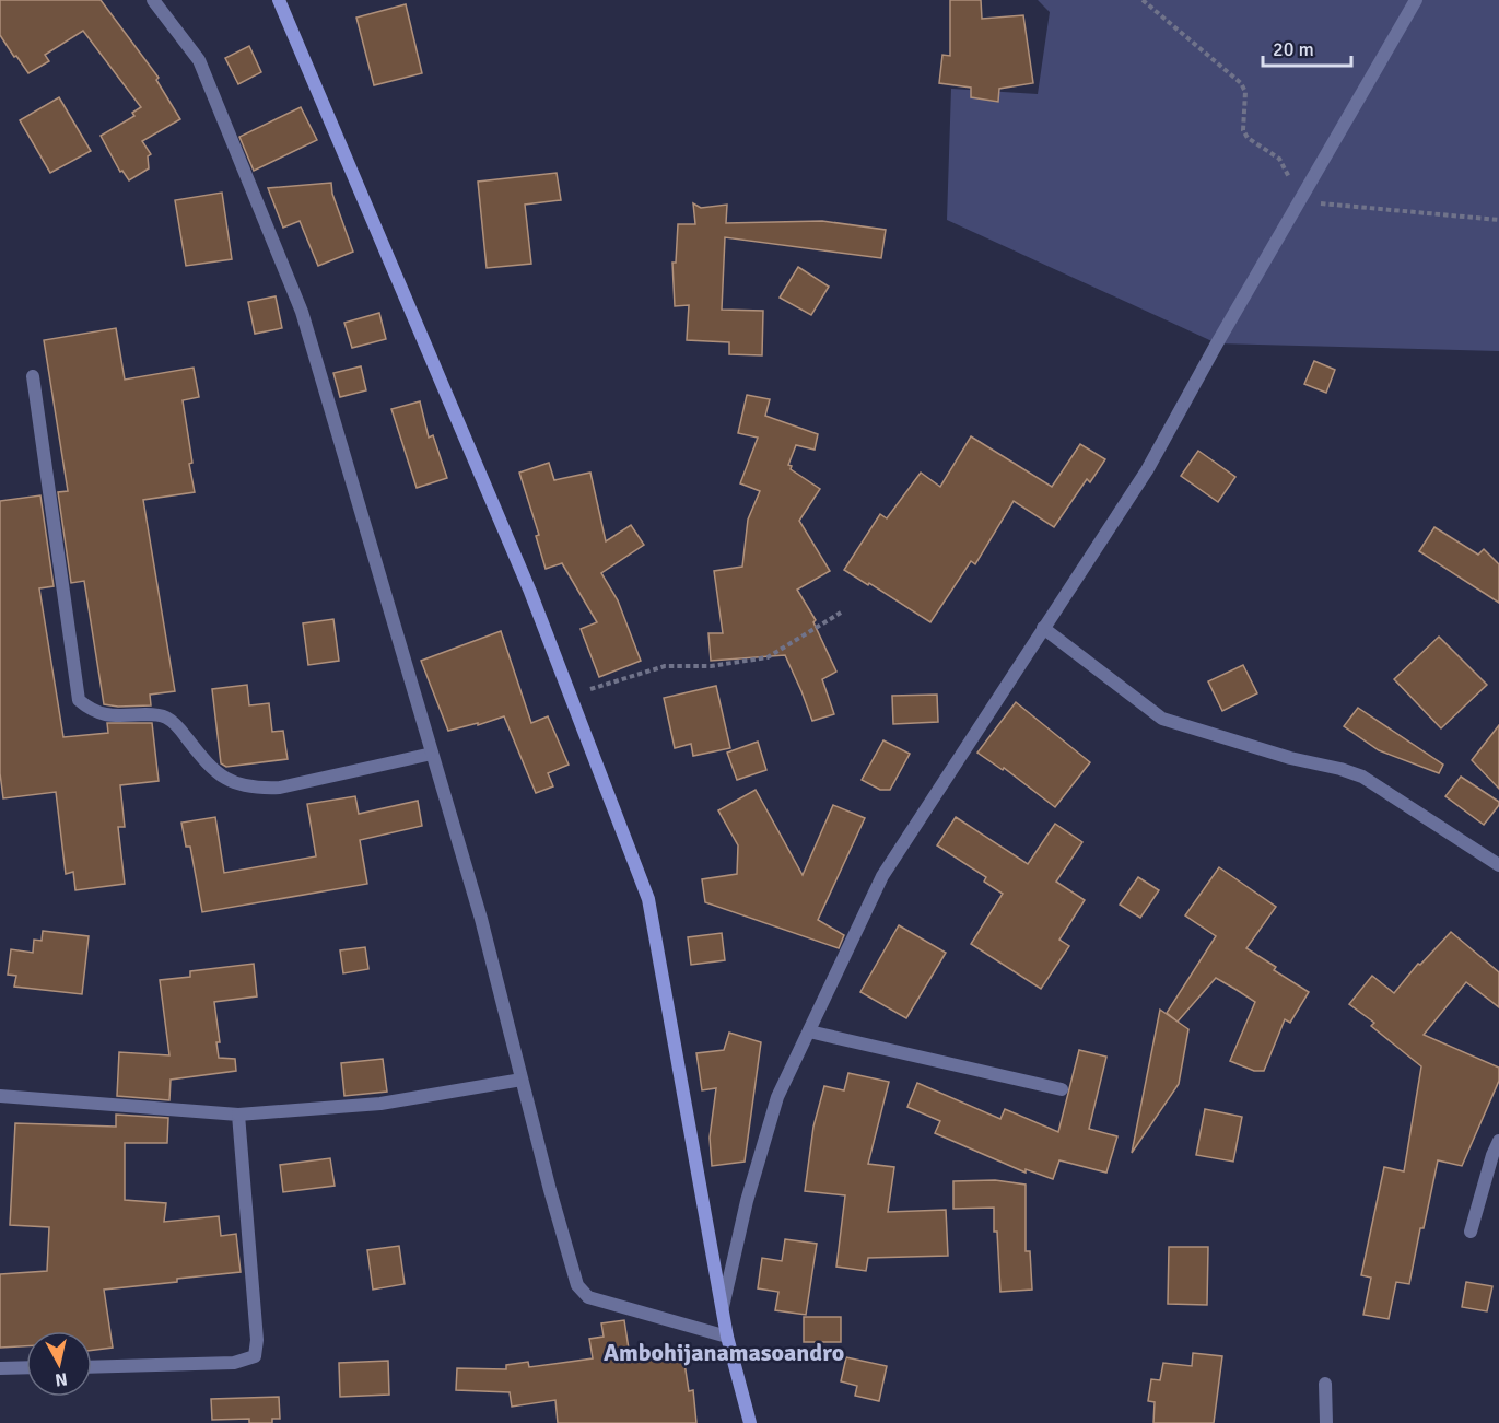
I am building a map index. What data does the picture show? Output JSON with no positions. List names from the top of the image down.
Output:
{
  "districts": ["Ambohijanamasoandro"],
  "scale_bar": "20 m",
  "north": "bottom"
}
